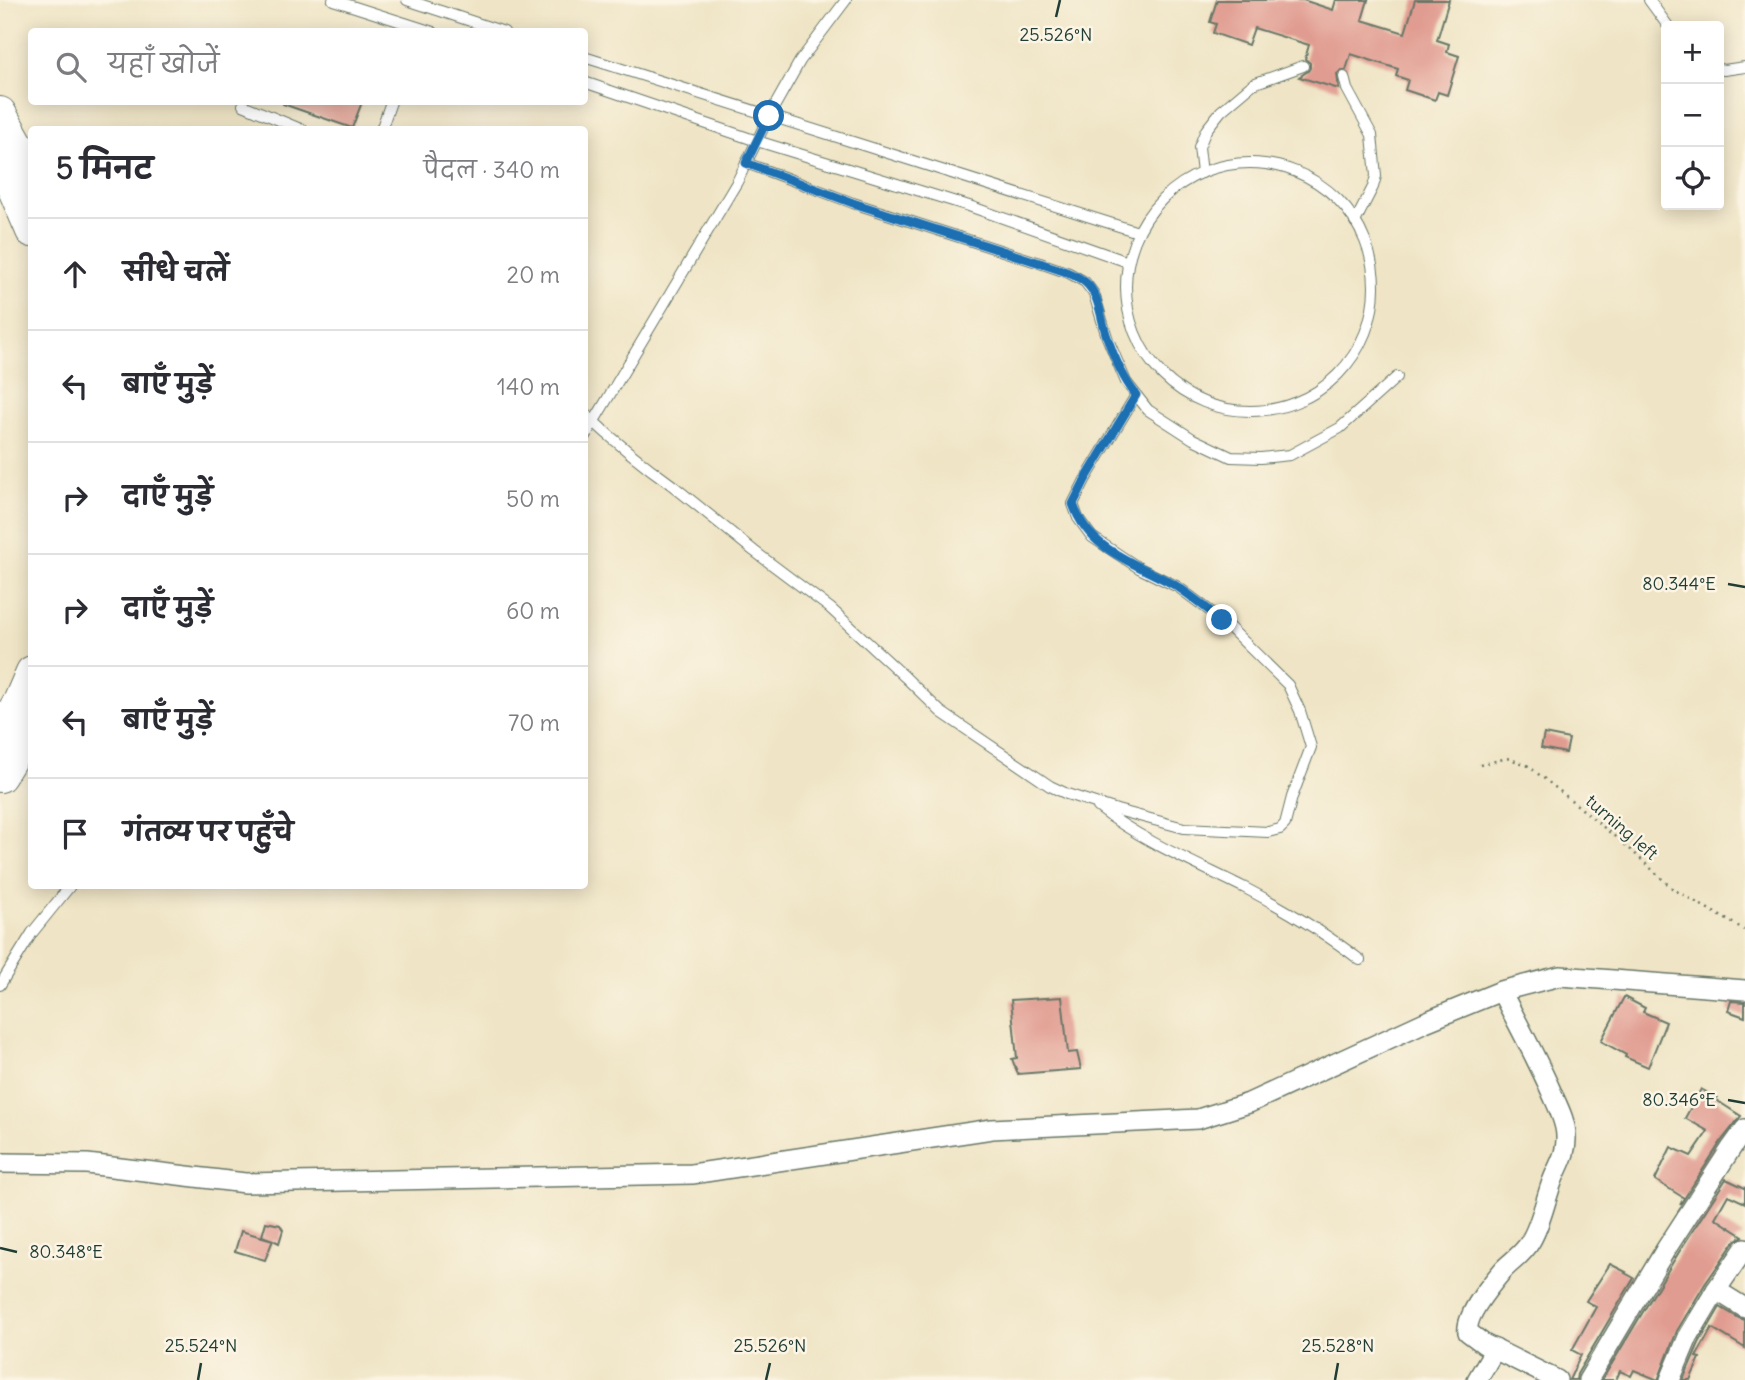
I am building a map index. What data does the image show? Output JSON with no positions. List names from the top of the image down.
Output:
{
  "streets": {
    "path": ["turning left"]
  },
  "page": {
    "map_buttons": ["+", "−"],
    "search": "यहाँ खोजें",
    "heading": ["5 मिनट", "पैदल · 340 m"],
    "list": [
      ["सीधे चलें", "20 m"],
      ["बाएँ मुड़ें", "140 m"],
      ["दाएँ मुड़ें", "50 m"],
      ["दाएँ मुड़ें", "60 m"],
      ["बाएँ मुड़ें", "70 m"],
      "गंतव्य पर पहुँचे"
    ]
  },
  "coordinates": [
    "25.526°N",
    "80.344°E",
    "80.346°E",
    "80.348°E",
    "25.524°N",
    "25.528°N"
  ]
}
